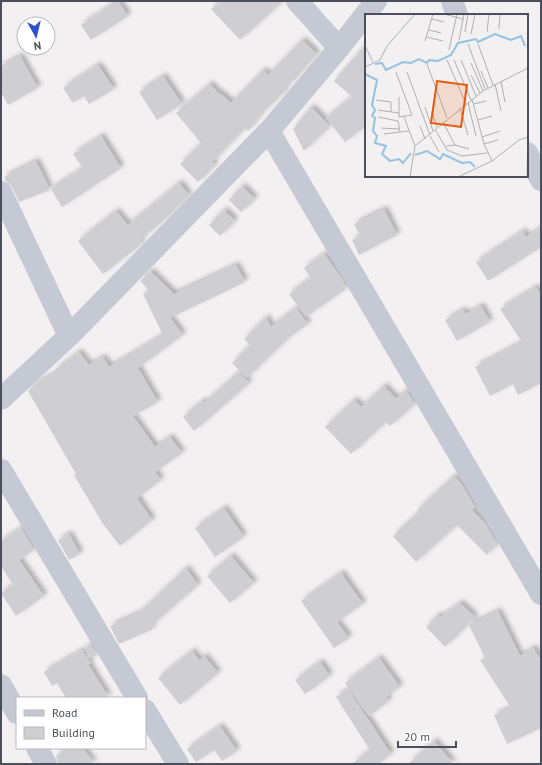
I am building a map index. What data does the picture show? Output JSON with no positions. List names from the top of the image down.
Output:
{
  "legend": ["Road", "Building"],
  "scale_bar": "20 m",
  "north": "bottom"
}
